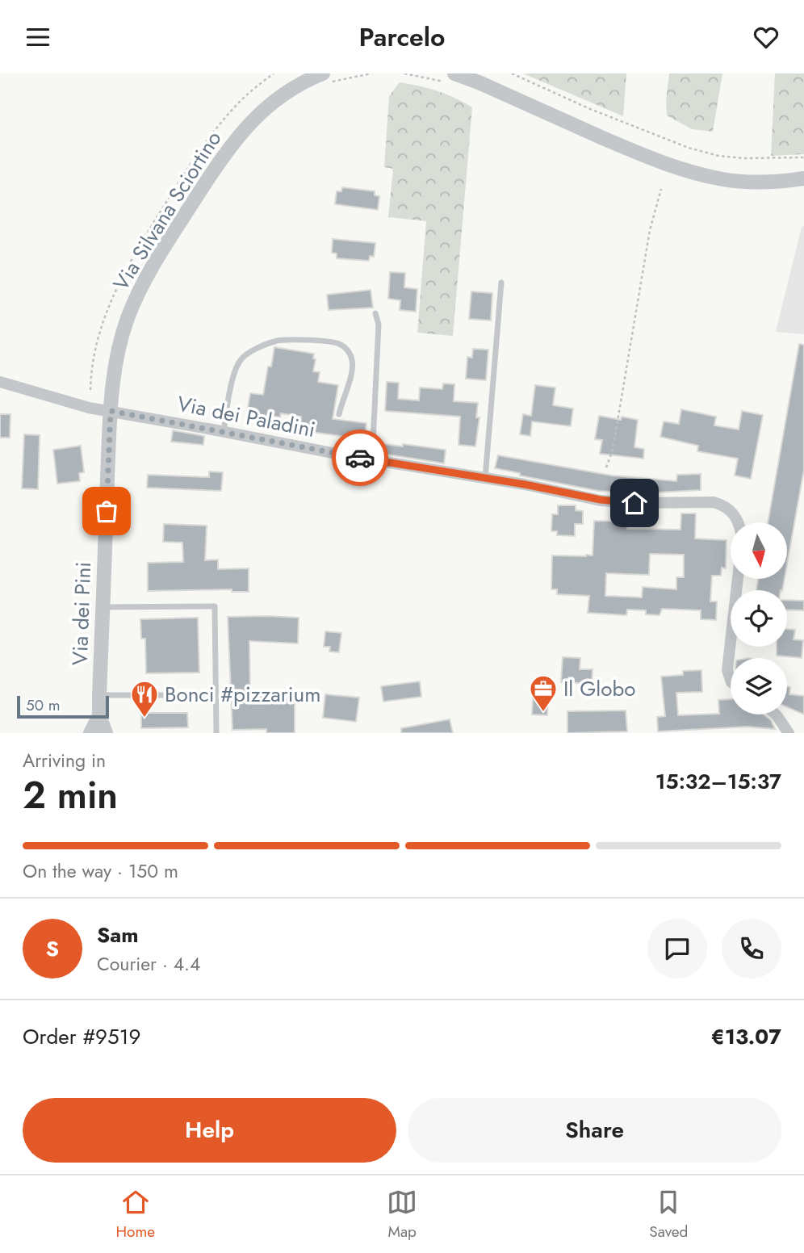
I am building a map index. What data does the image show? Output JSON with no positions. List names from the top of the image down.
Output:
{
  "streets": {
    "street": ["Via Silvana Sciortino", "Via dei Paladini", "Via dei Pini"]
  },
  "crossings": [
    ["Via Silvana Sciortino", "Via dei Paladini"],
    ["Via Silvana Sciortino", "Via dei Pini"],
    ["Via dei Paladini", "Via dei Pini"]
  ],
  "places": {
    "office": ["Il Globo"],
    "restaurant": ["Bonci #pizzarium"]
  },
  "scale_bar": "50 m",
  "north": "bottom",
  "page": {
    "header": "Parcelo",
    "scale": "50 m",
    "heading": ["2 min", "Arriving in", "15:32–15:37"],
    "panel": [
      "Sam",
      "Courier · 4.4",
      "Order #9519",
      "€13.07"
    ],
    "bar": "On the way · 150 m",
    "round": "S",
    "buttons": ["Help", "Share"],
    "tabs": ["Home", "Map", "Saved"]
  }
}
